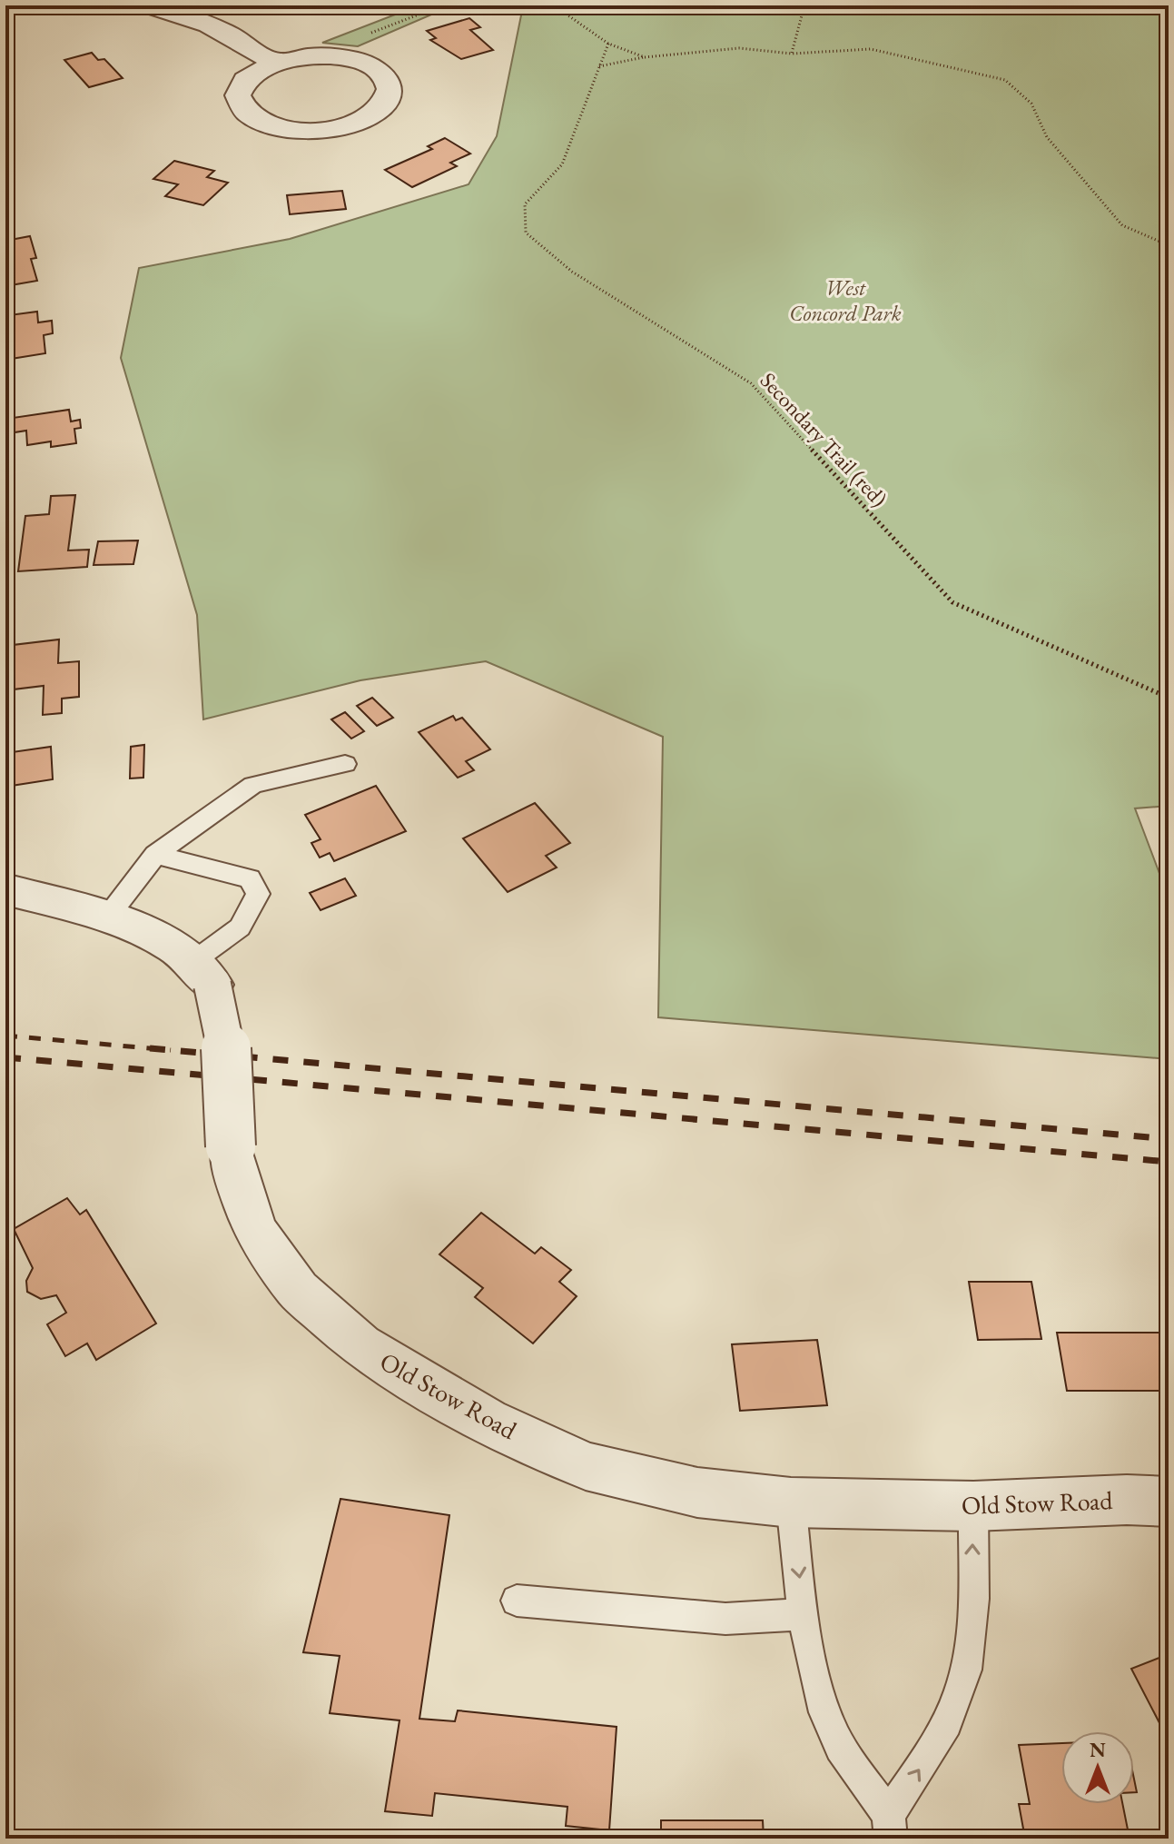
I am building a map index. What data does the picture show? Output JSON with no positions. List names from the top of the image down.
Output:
{
  "streets": {
    "street": ["Old Stow Road"],
    "path": ["Secondary Trail (red)"]
  },
  "parks": ["West Concord Park"],
  "north": "top"
}
